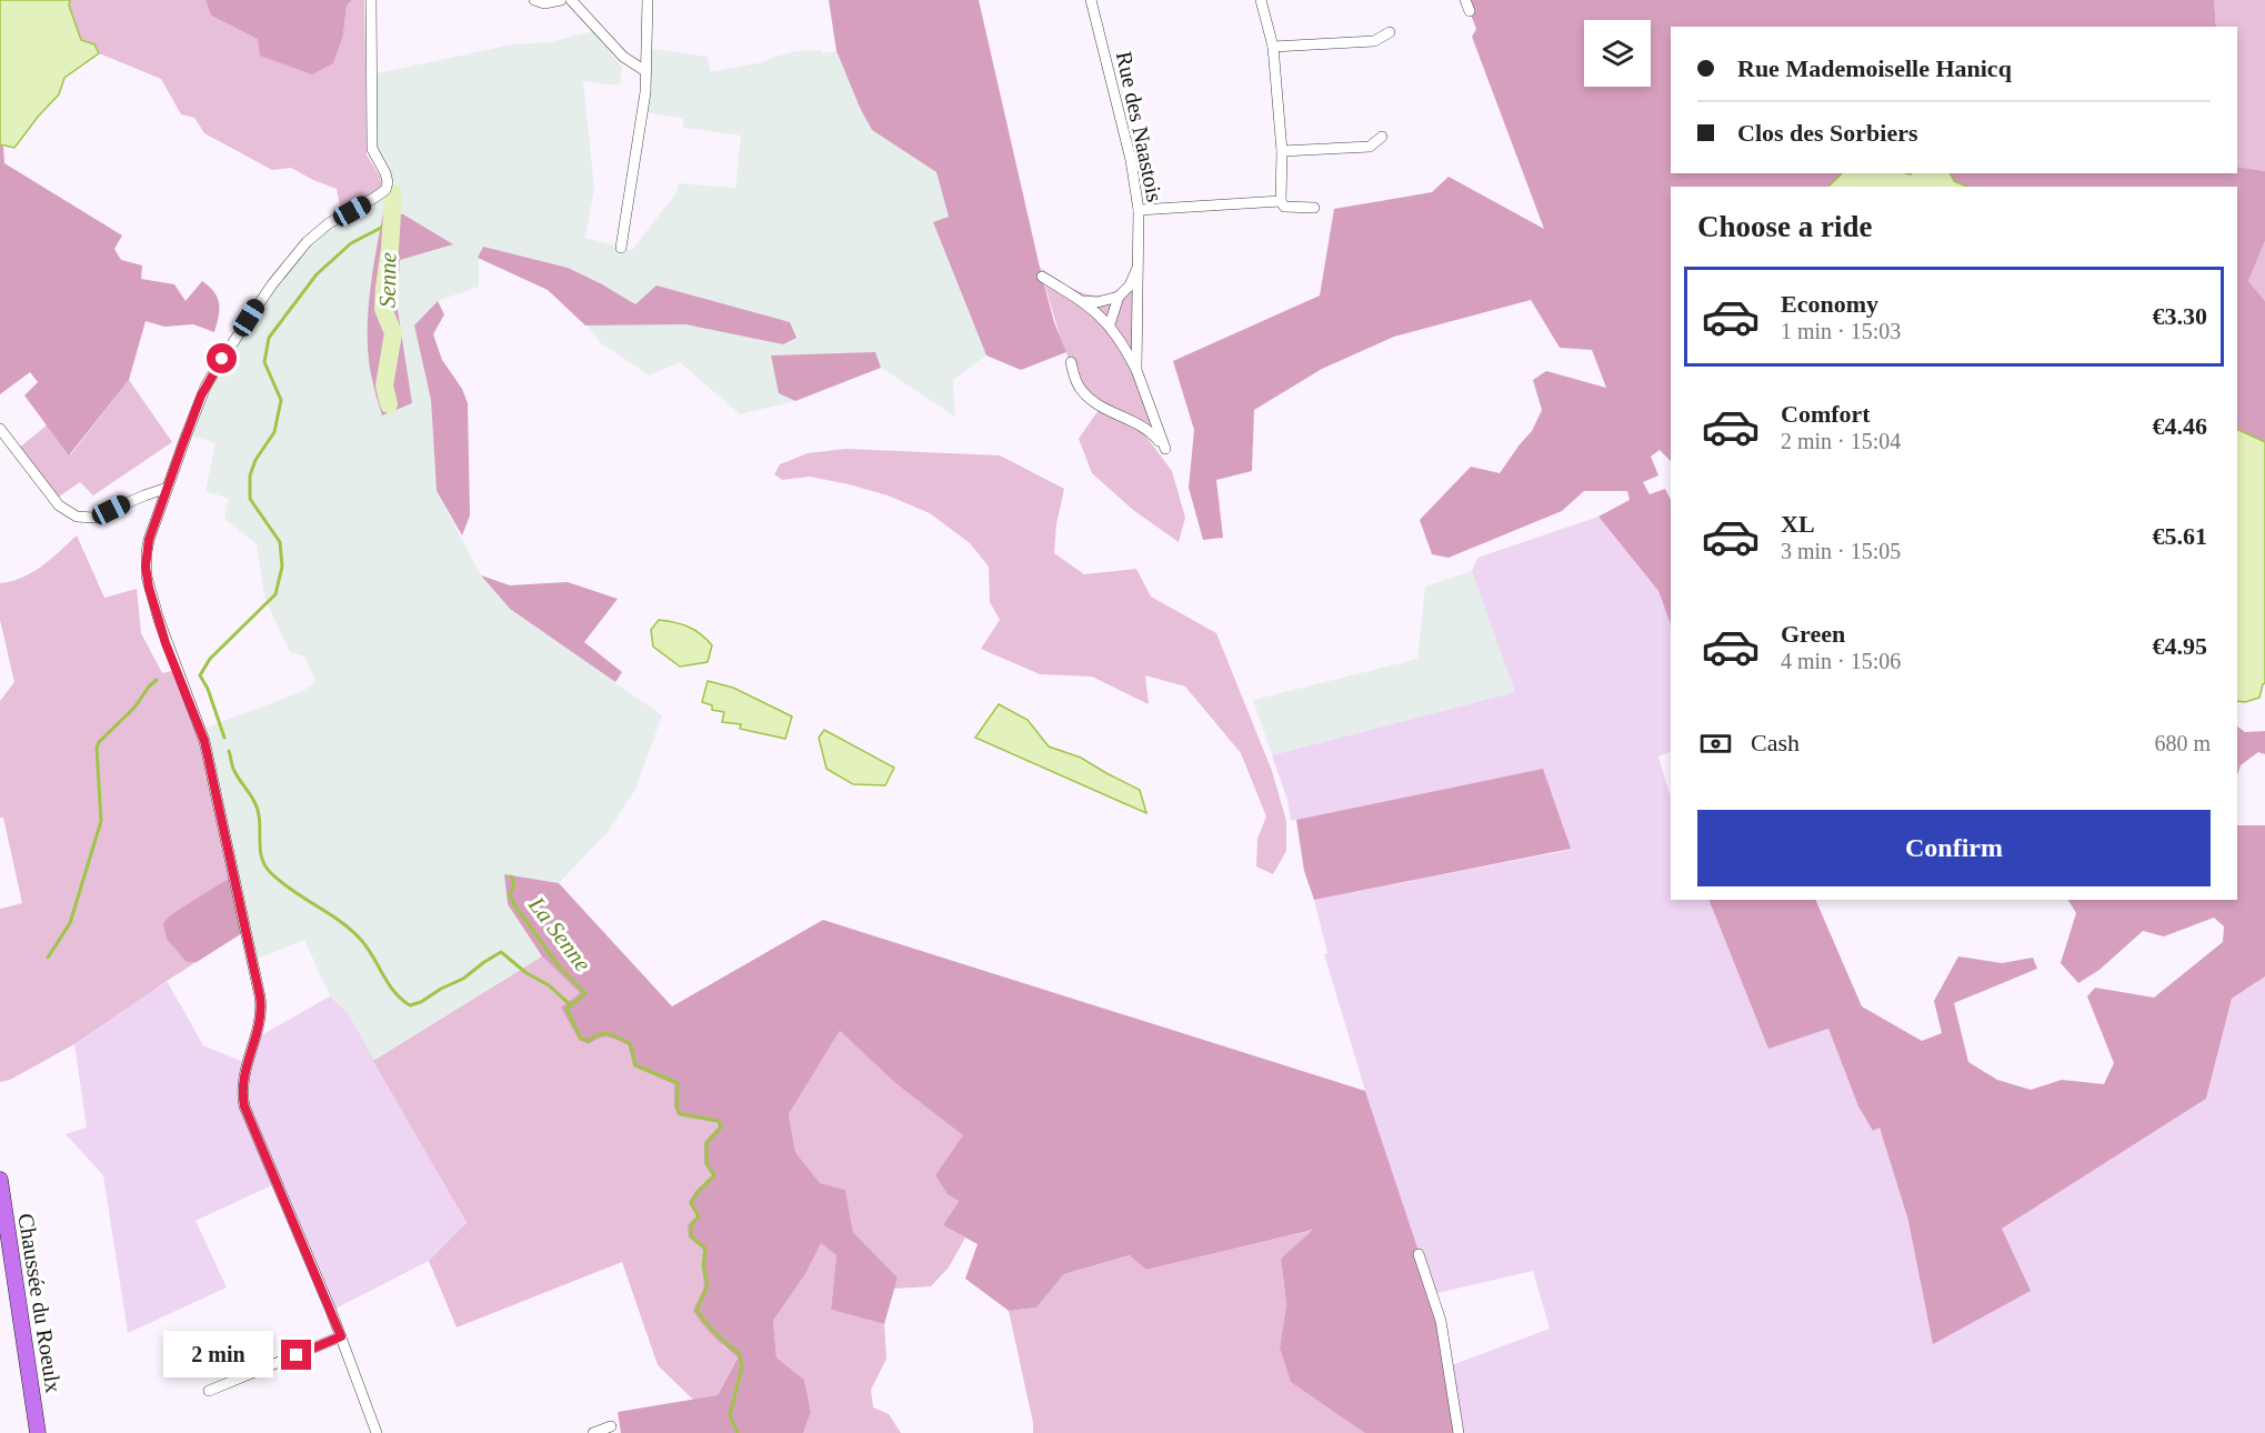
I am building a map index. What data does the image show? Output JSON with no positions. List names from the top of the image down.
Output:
{
  "streets": {
    "main road": ["Chaussée du Roeulx"],
    "street": ["Rue des Naastois"]
  },
  "water": ["Senne", "La Senne"],
  "page": {
    "banner": ["Rue Mademoiselle Hanicq", "Clos des Sorbiers"],
    "heading": "Choose a ride",
    "list": [
      {
        "name": "Economy",
        "note": "1 min · 15:03",
        "value": "€3.30"
      },
      {
        "name": "Comfort",
        "note": "2 min · 15:04",
        "value": "€4.46"
      },
      {
        "name": "XL",
        "note": "3 min · 15:05",
        "value": "€5.61"
      },
      {
        "name": "Green",
        "note": "4 min · 15:06",
        "value": "€4.95"
      }
    ],
    "pay": ["Cash", "680 m"],
    "buttons": "Confirm",
    "bubble": "2 min"
  }
}
